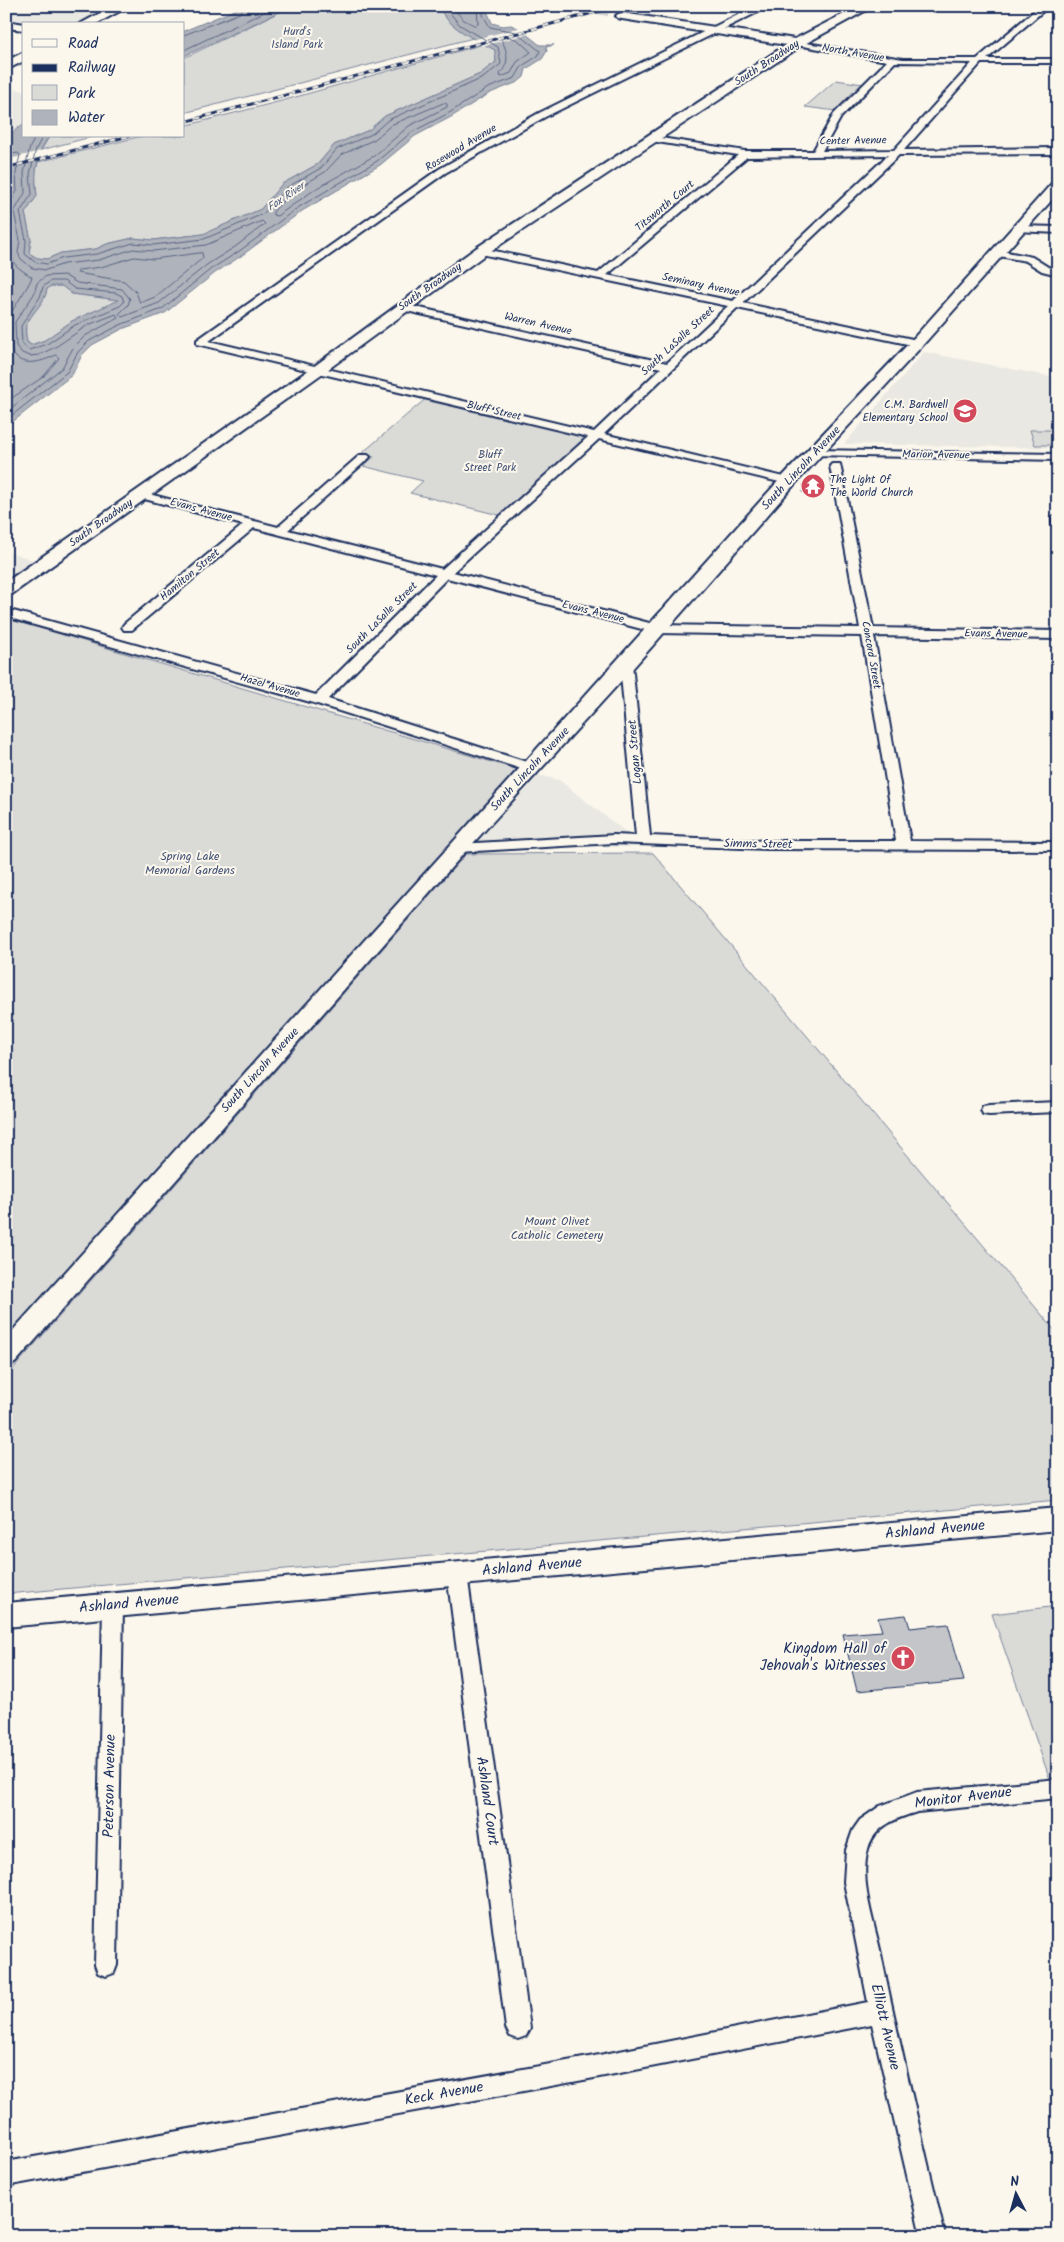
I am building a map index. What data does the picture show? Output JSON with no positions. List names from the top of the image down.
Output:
{
  "streets": {
    "street": [
      "North Avenue",
      "South Broadway",
      "Center Avenue",
      "Rosewood Avenue",
      "Titsworth Court",
      "Seminary Avenue",
      "Warren Avenue",
      "South LaSalle Street",
      "Bluff Street",
      "Marion Avenue",
      "South Lincoln Avenue",
      "Evans Avenue",
      "Hamilton Street",
      "Concord Street",
      "Hazel Avenue",
      "Logan Street",
      "Simms Street",
      "Ashland Avenue",
      "Peterson Avenue",
      "Monitor Avenue",
      "Ashland Court",
      "Elliott Avenue",
      "Keck Avenue"
    ]
  },
  "crossings": [
    ["North Avenue", "South Broadway"],
    ["North Avenue", "Rosewood Avenue"],
    ["North Avenue", "South LaSalle Street"],
    ["South Broadway", "Center Avenue"],
    ["South Broadway", "Seminary Avenue"],
    ["South Broadway", "Warren Avenue"],
    ["South Broadway", "Bluff Street"],
    ["South Broadway", "Evans Avenue"],
    ["Center Avenue", "Titsworth Court"],
    ["Center Avenue", "South LaSalle Street"],
    ["Rosewood Avenue", "Bluff Street"],
    ["Titsworth Court", "Seminary Avenue"],
    ["Seminary Avenue", "South LaSalle Street"],
    ["Seminary Avenue", "South Lincoln Avenue"],
    ["Warren Avenue", "South LaSalle Street"],
    ["South LaSalle Street", "Bluff Street"],
    ["South LaSalle Street", "Evans Avenue"],
    ["South LaSalle Street", "Hazel Avenue"],
    ["Bluff Street", "South Lincoln Avenue"],
    ["Marion Avenue", "South Lincoln Avenue"],
    ["South Lincoln Avenue", "Evans Avenue"],
    ["South Lincoln Avenue", "Hazel Avenue"],
    ["South Lincoln Avenue", "Logan Street"],
    ["South Lincoln Avenue", "Simms Street"],
    ["Evans Avenue", "Hamilton Street"],
    ["Evans Avenue", "Concord Street"],
    ["Concord Street", "Simms Street"],
    ["Logan Street", "Simms Street"],
    ["Ashland Avenue", "Peterson Avenue"],
    ["Ashland Avenue", "Ashland Court"],
    ["Monitor Avenue", "Elliott Avenue"],
    ["Elliott Avenue", "Keck Avenue"]
  ],
  "water": ["Fox River"],
  "parks": [
    "Hurd's Island Park",
    "Bluff Street Park",
    "Spring Lake Memorial Gardens",
    "Mount Olivet Catholic Cemetery"
  ],
  "places": {
    "school or university": ["C.M. Bardwell Elementary School"],
    "temple": ["The Light Of The World Church"],
    "church": ["Kingdom Hall of Jehovah's Witnesses"]
  },
  "legend": [
    "Road",
    "Railway",
    "Park",
    "Water"
  ],
  "north": "top"
}
